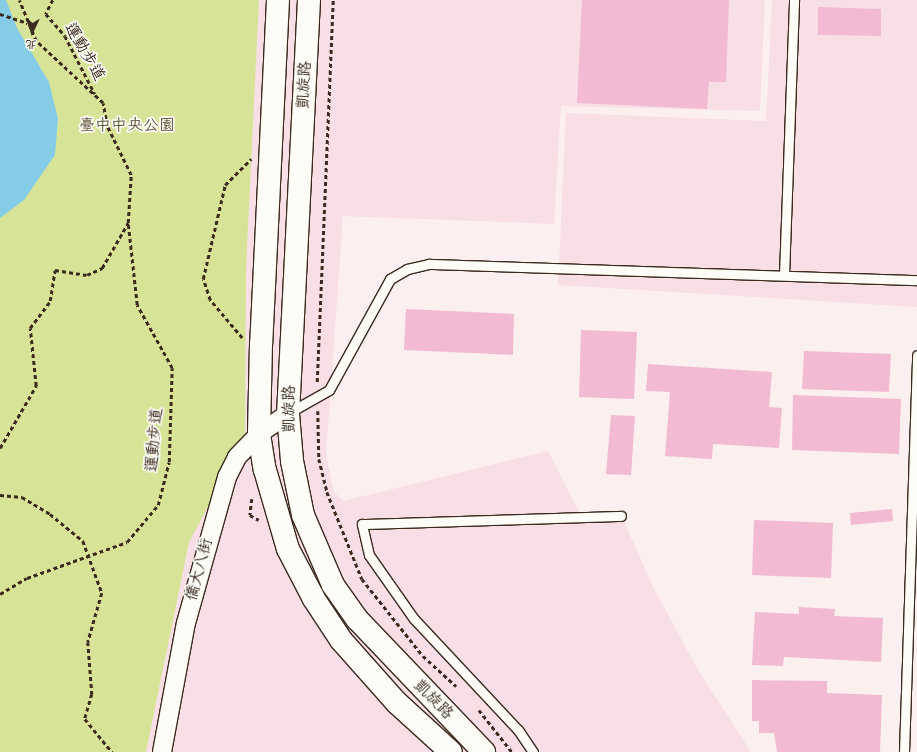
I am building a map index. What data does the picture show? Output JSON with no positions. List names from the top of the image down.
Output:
{
  "streets": {
    "street": ["凱旋路", "僑大八街"],
    "path": ["運動步道"]
  },
  "crossings": [
    ["凱旋路", "僑大八街"]
  ],
  "parks": ["臺中中央公園"],
  "north": "bottom"
}
